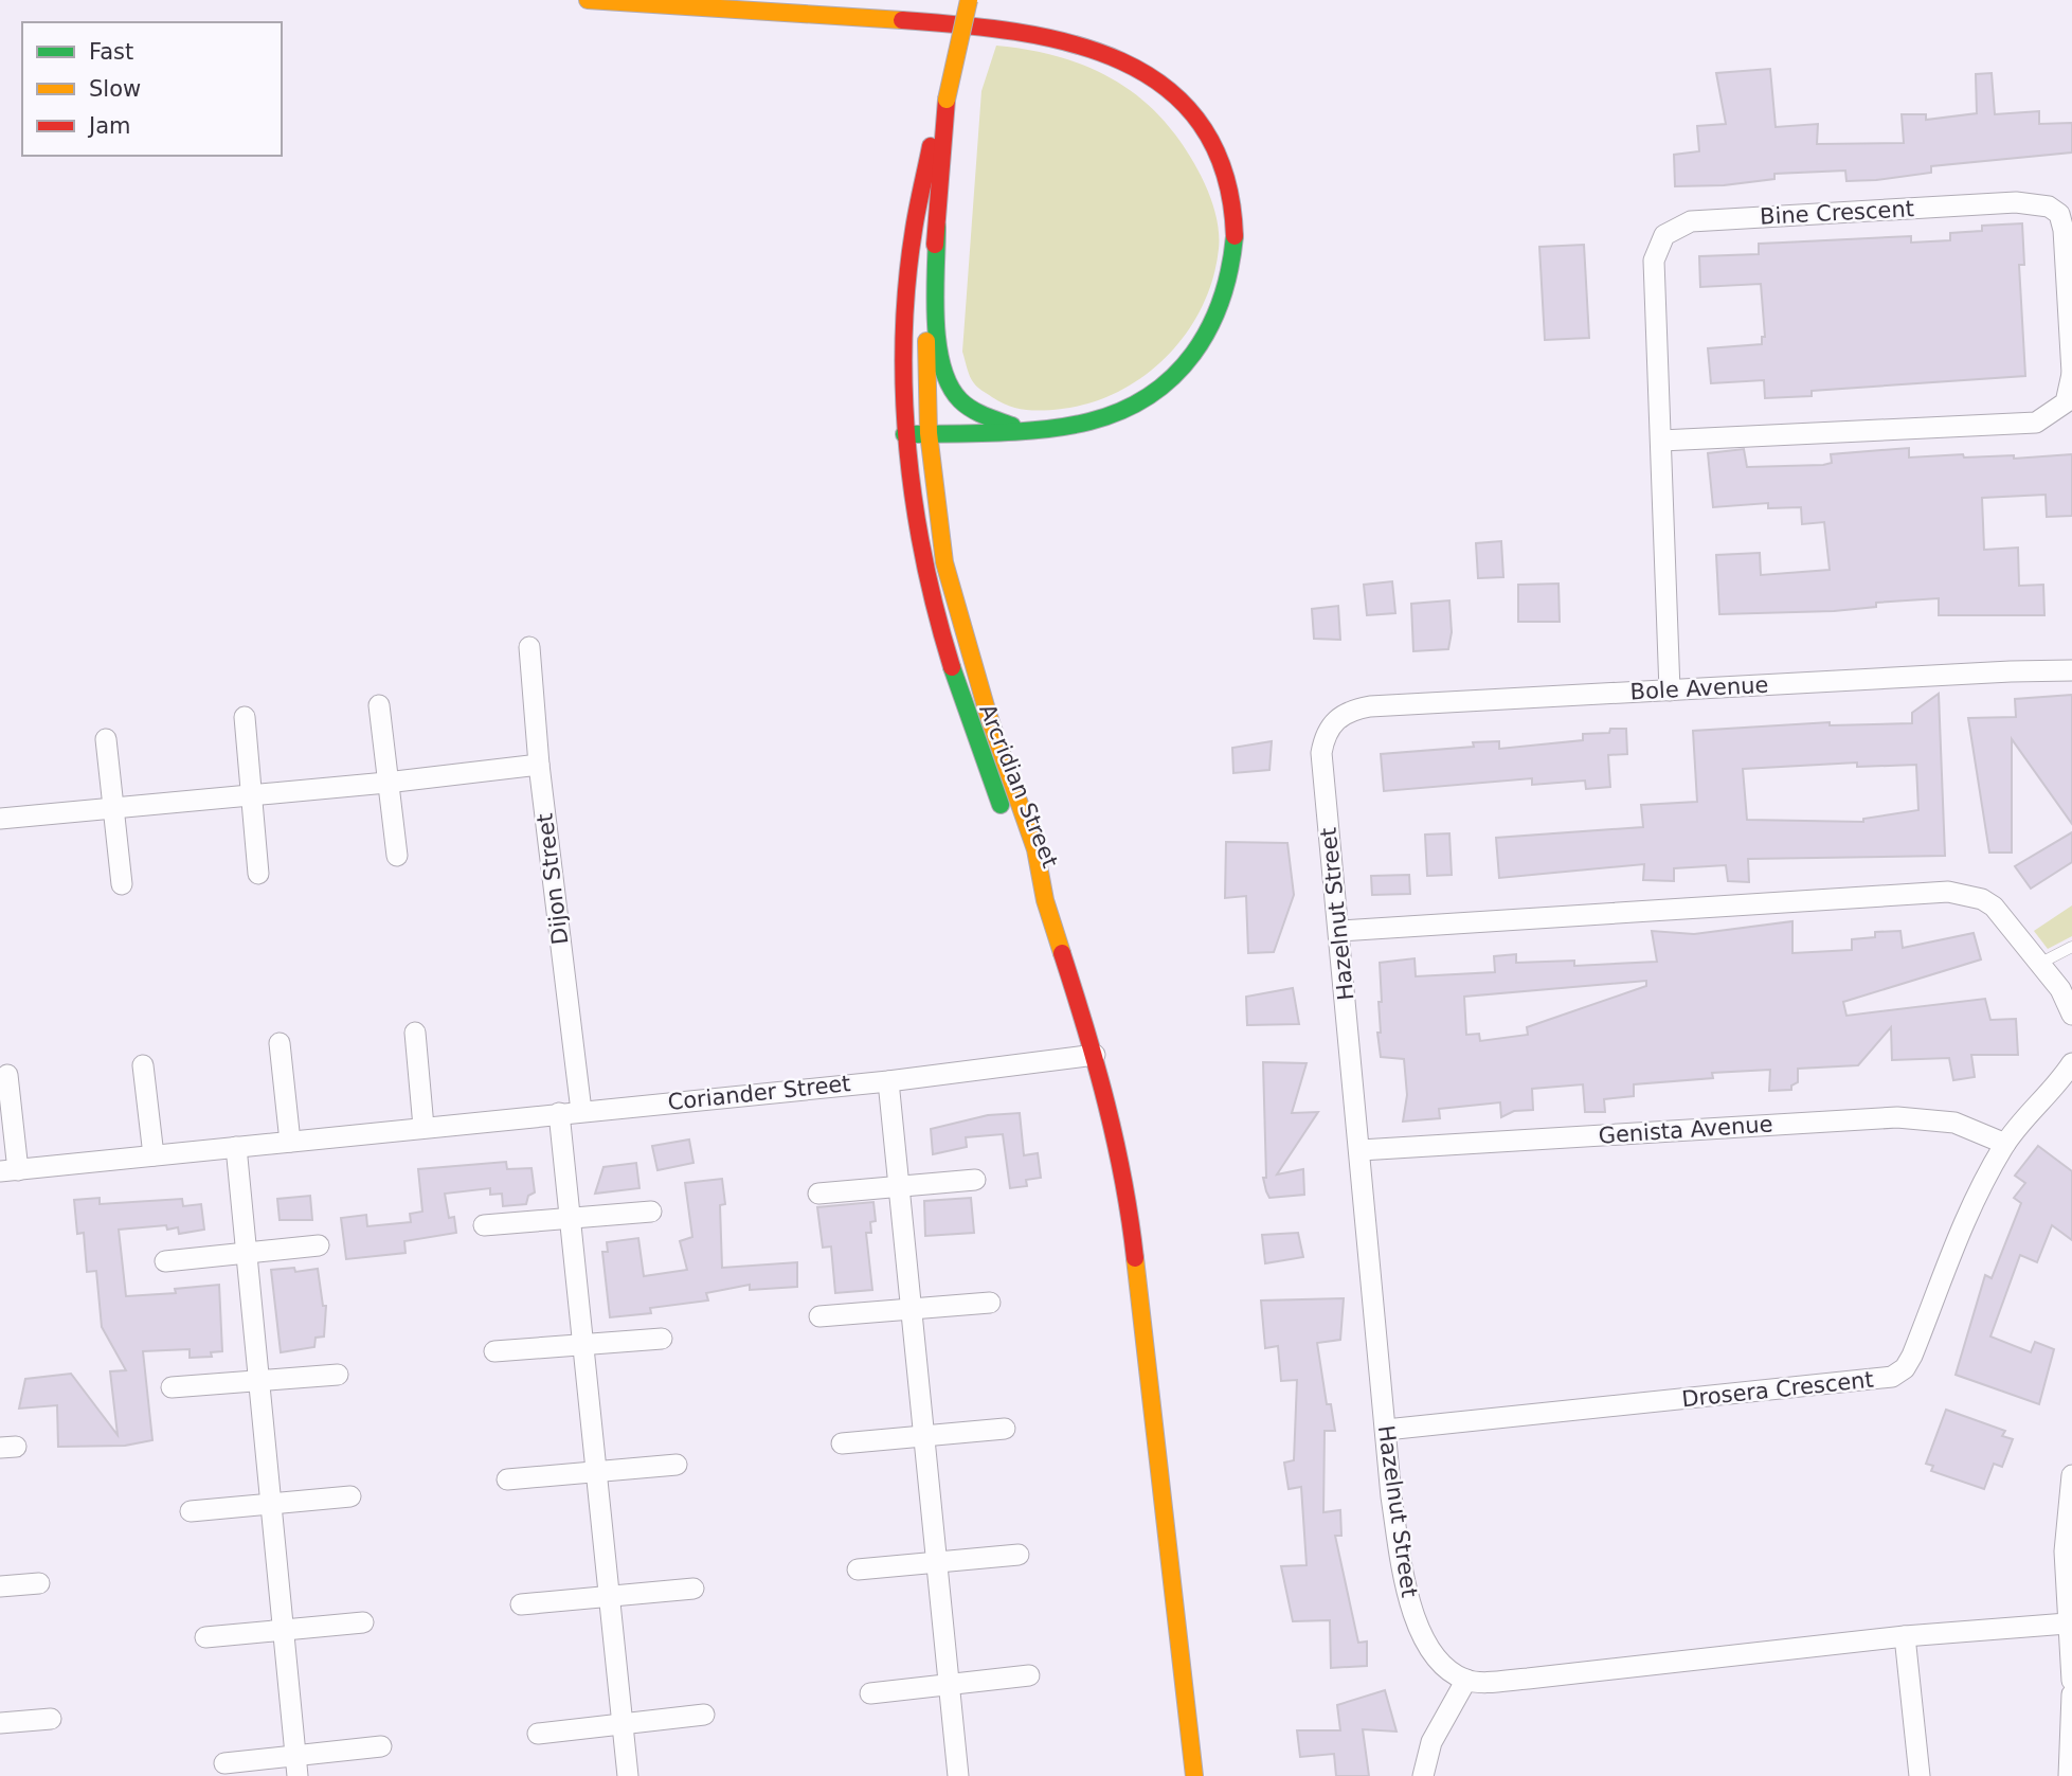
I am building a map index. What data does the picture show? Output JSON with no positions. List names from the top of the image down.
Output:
{
  "streets": {
    "main road": ["Arcridian Street"],
    "street": [
      "Bine Crescent",
      "Bole Avenue",
      "Dijon Street",
      "Hazelnut Street",
      "Coriander Street",
      "Genista Avenue",
      "Drosera Crescent"
    ]
  },
  "crossings": [
    ["Bine Crescent", "Bole Avenue"],
    ["Bole Avenue", "Hazelnut Street"],
    ["Dijon Street", "Coriander Street"],
    ["Hazelnut Street", "Genista Avenue"],
    ["Hazelnut Street", "Drosera Crescent"],
    ["Genista Avenue", "Drosera Crescent"]
  ],
  "legend": ["Fast", "Slow", "Jam"]
}
